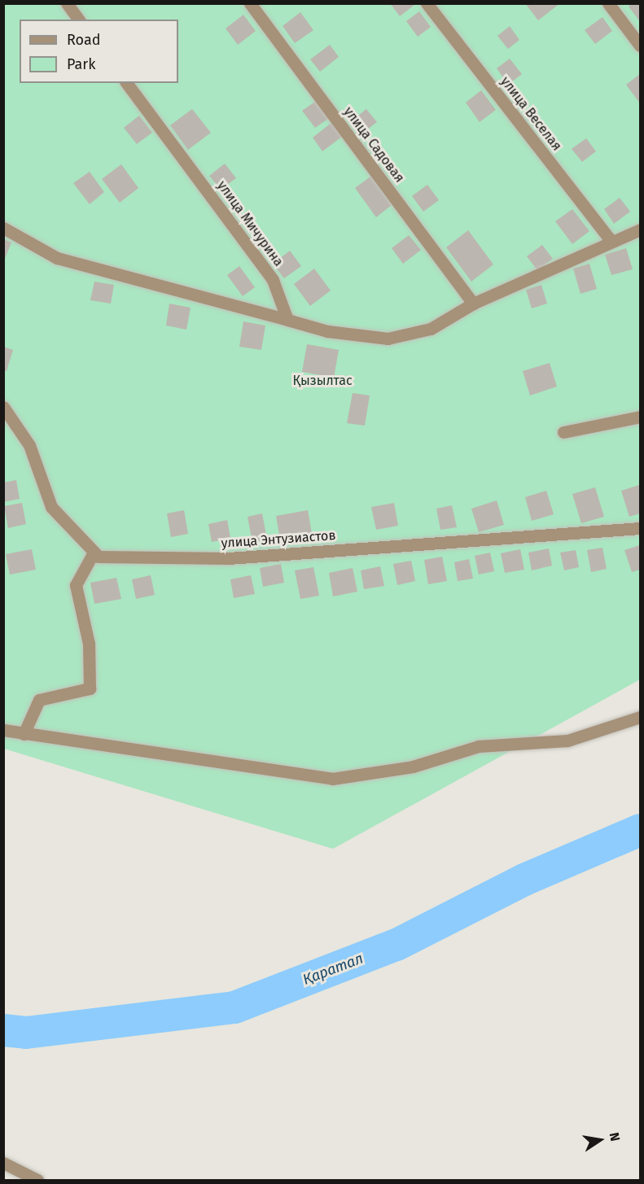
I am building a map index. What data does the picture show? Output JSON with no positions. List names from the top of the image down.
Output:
{
  "streets": {
    "street": [
      "улица Веселая",
      "улица Садовая",
      "улица Мичурина",
      "улица Энтузиастов"
    ]
  },
  "water": ["Қаратал"],
  "parks": ["Қызылтас"],
  "legend": ["Road", "Park"],
  "north": "right"
}
